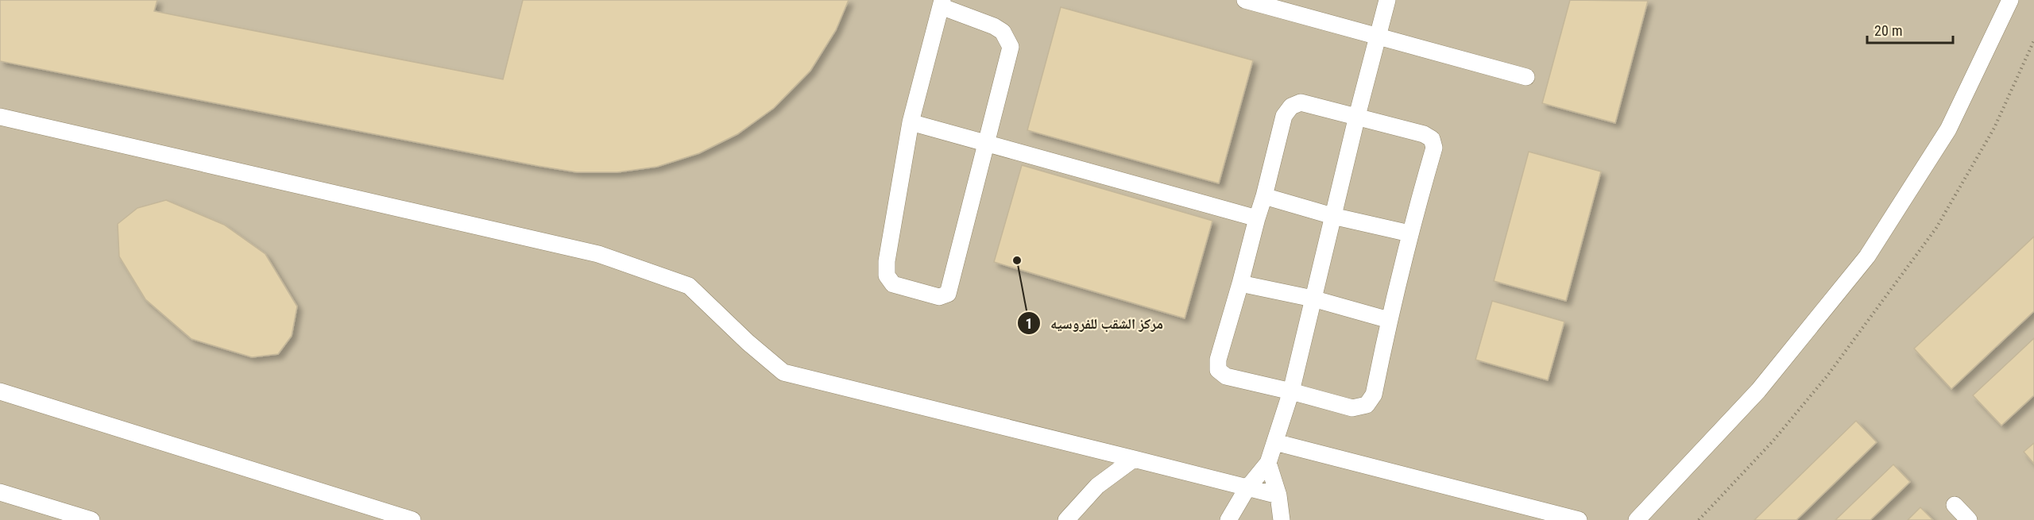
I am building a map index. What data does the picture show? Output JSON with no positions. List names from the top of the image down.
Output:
{
  "places": ["مركز الشقب للفروسيه"],
  "scale_bar": "20 m"
}
